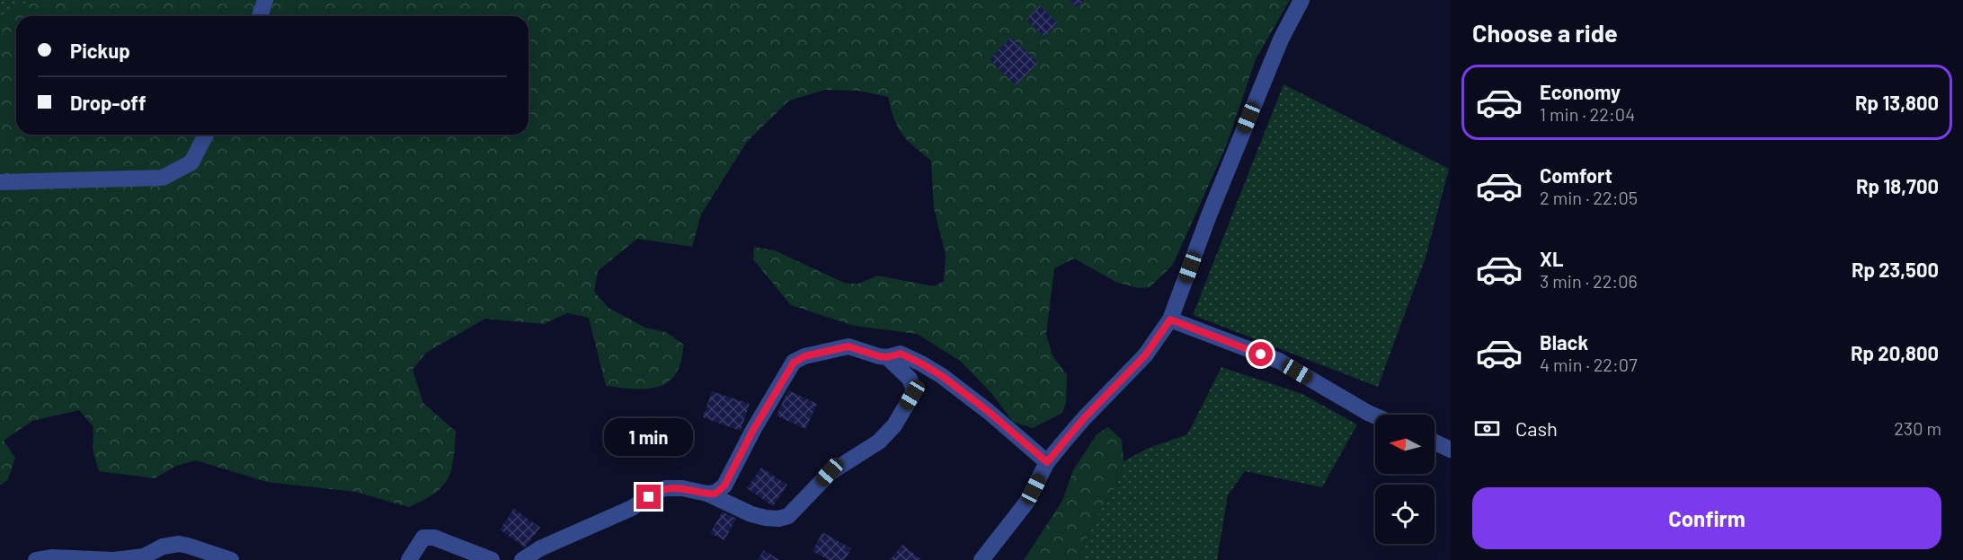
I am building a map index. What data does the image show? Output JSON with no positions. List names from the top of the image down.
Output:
{
  "north": "left",
  "page": {
    "heading": "Choose a ride",
    "banner": ["Pickup", "Drop-off"],
    "list": [
      {
        "name": "Economy",
        "note": "1 min · 22:04",
        "value": "Rp 13,800"
      },
      {
        "name": "Comfort",
        "note": "2 min · 22:05",
        "value": "Rp 18,700"
      },
      {
        "name": "XL",
        "note": "3 min · 22:06",
        "value": "Rp 23,500"
      },
      {
        "name": "Black",
        "note": "4 min · 22:07",
        "value": "Rp 20,800"
      }
    ],
    "pay": ["Cash", "230 m"],
    "bubble": "1 min",
    "buttons": "Confirm"
  }
}
